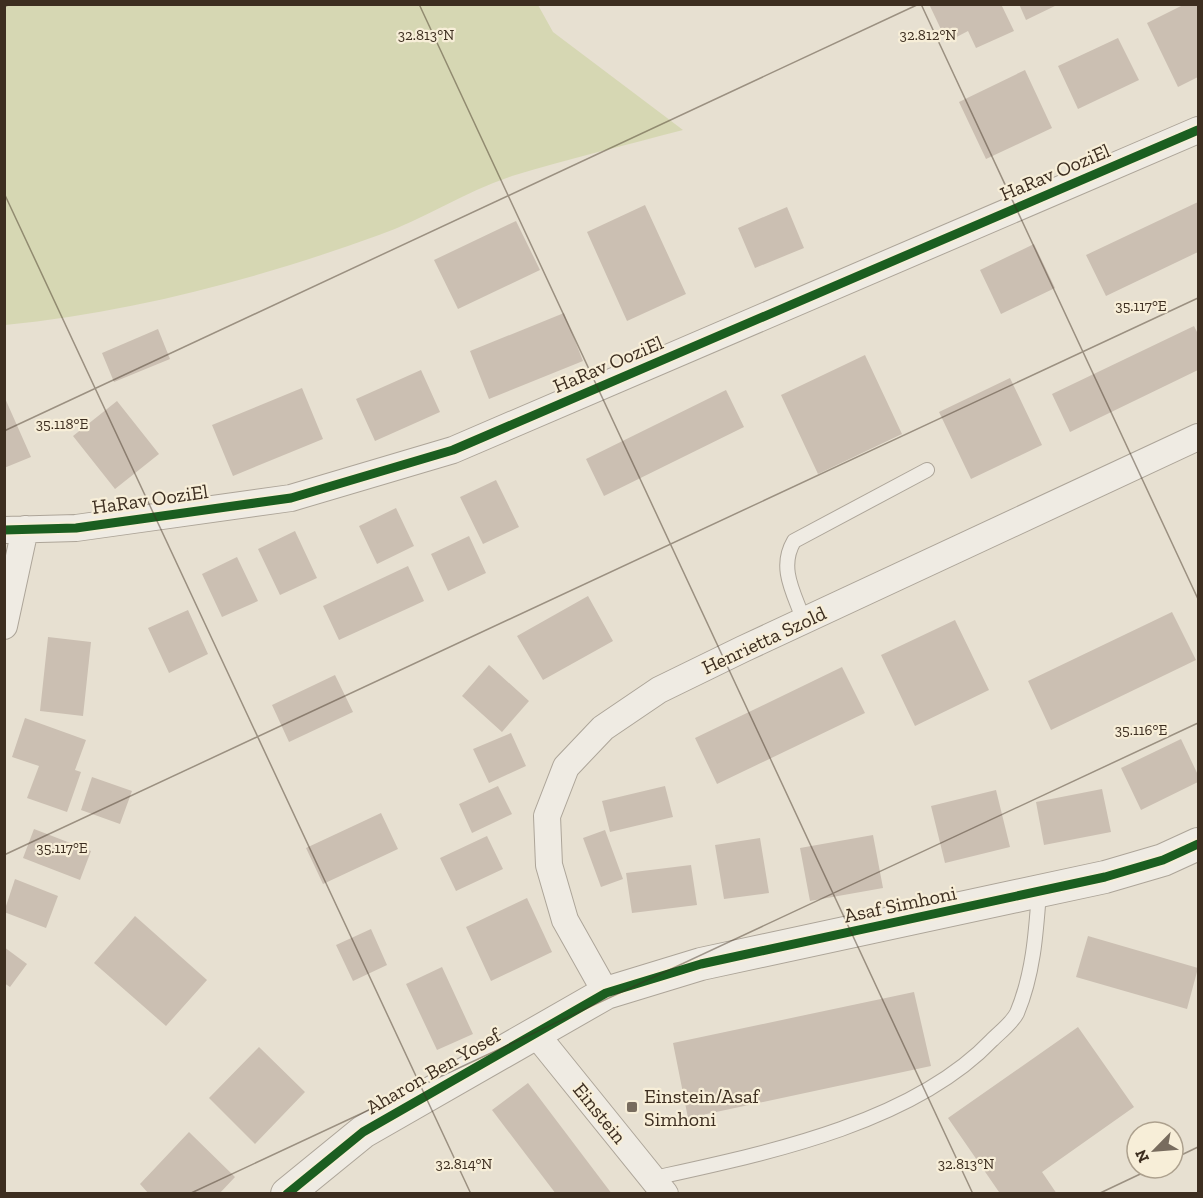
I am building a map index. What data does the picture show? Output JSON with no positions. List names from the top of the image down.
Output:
{
  "streets": {
    "street": [
      "HaRav OoziEl",
      "Henrietta Szold",
      "Asaf Simhoni",
      "Aharon Ben Yosef",
      "Einstein"
    ]
  },
  "crossings": [
    ["Henrietta Szold", "Asaf Simhoni"],
    ["Henrietta Szold", "Aharon Ben Yosef"],
    ["Asaf Simhoni", "Aharon Ben Yosef"],
    ["Aharon Ben Yosef", "Einstein"]
  ],
  "places": {
    "transit": ["Einstein/Asaf Simhoni"]
  },
  "north": "bottom left",
  "coordinates": [
    "32.813°N",
    "32.812°N",
    "35.117°E",
    "35.118°E",
    "35.116°E",
    "32.814°N"
  ]
}
